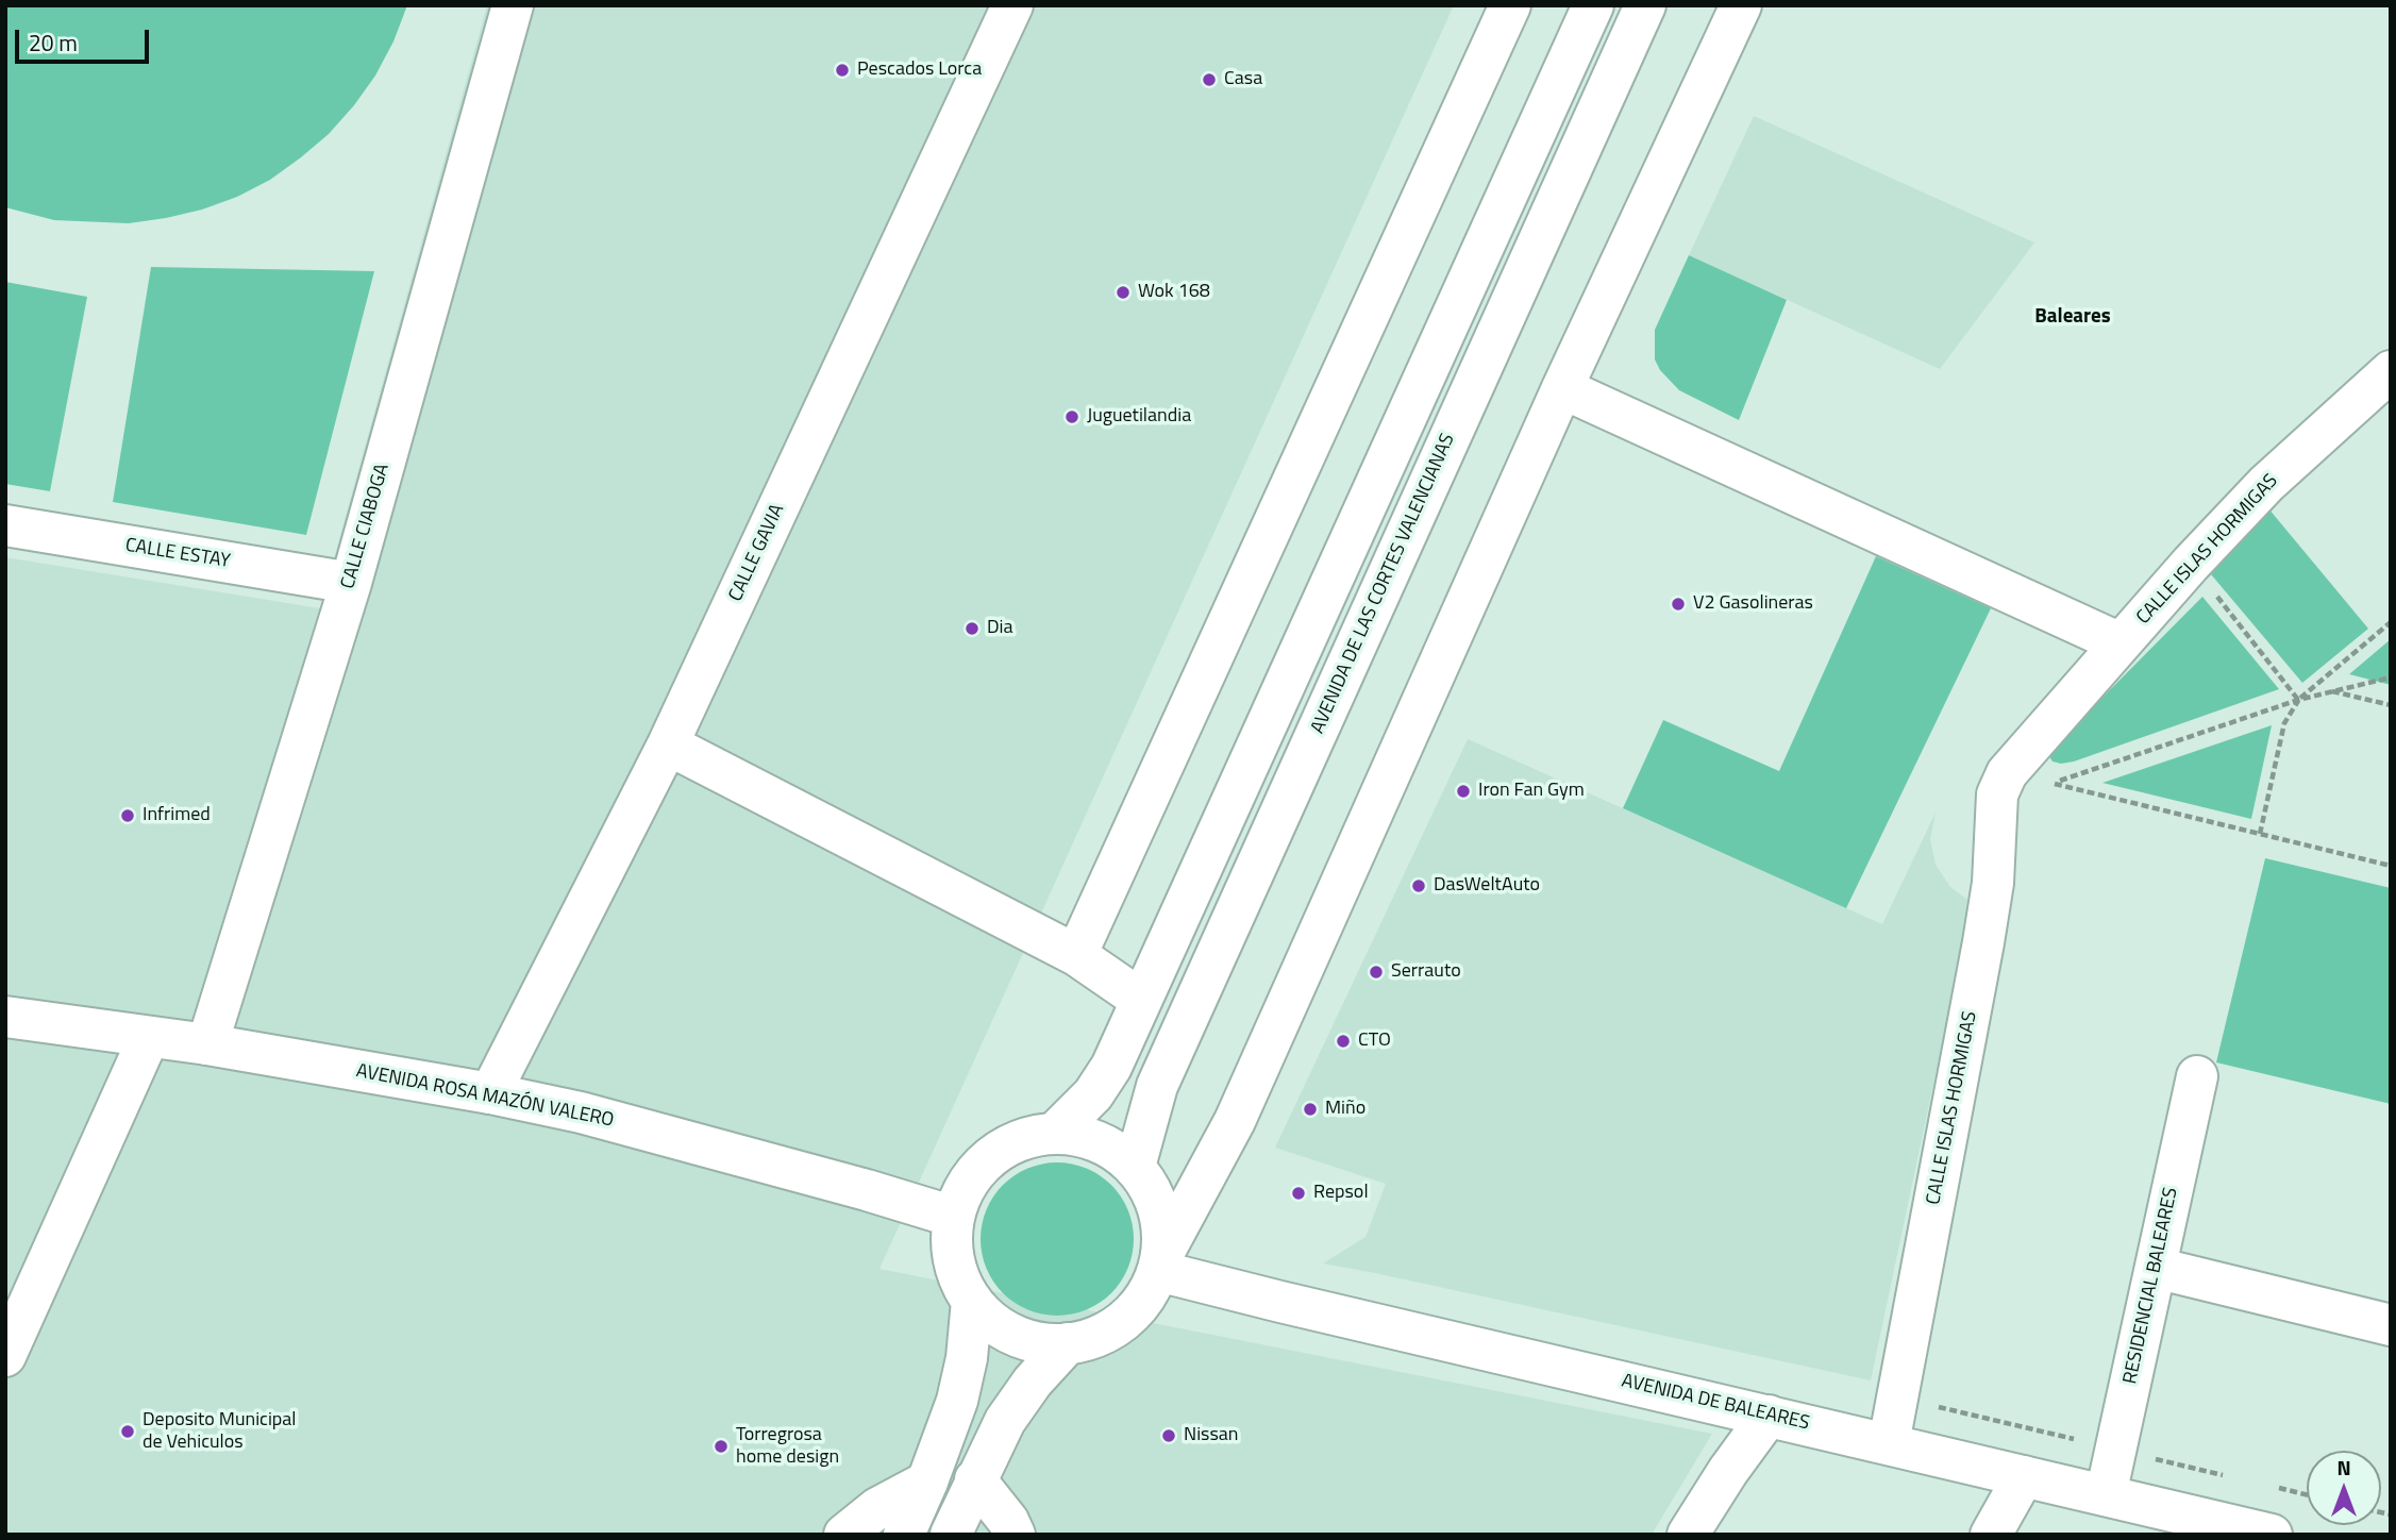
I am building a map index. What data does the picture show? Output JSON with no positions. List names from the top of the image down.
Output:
{
  "streets": {
    "main road": [
      "CALLE CIABOGA",
      "CALLE ISLAS HORMIGAS",
      "CALLE GAVIA",
      "CALLE ESTAY",
      "AVENIDA DE LAS CORTES VALENCIANAS",
      "AVENIDA ROSA MAZÓN VALERO",
      "RESIDENCIAL BALEARES",
      "AVENIDA DE BALEARES"
    ]
  },
  "crossings": [
    ["CALLE CIABOGA", "CALLE ESTAY"],
    ["CALLE CIABOGA", "AVENIDA ROSA MAZÓN VALERO"],
    ["CALLE ISLAS HORMIGAS", "AVENIDA DE BALEARES"],
    ["CALLE GAVIA", "AVENIDA ROSA MAZÓN VALERO"],
    ["AVENIDA DE LAS CORTES VALENCIANAS", "AVENIDA ROSA MAZÓN VALERO"],
    ["AVENIDA DE LAS CORTES VALENCIANAS", "AVENIDA DE BALEARES"],
    ["AVENIDA ROSA MAZÓN VALERO", "AVENIDA DE BALEARES"],
    ["RESIDENCIAL BALEARES", "AVENIDA DE BALEARES"]
  ],
  "districts": ["Baleares"],
  "places": [
    "Pescados Lorca",
    "Casa",
    "Wok 168",
    "Juguetilandia",
    "V2 Gasolineras",
    "Dia",
    "Iron Fan Gym",
    "Infrimed",
    "DasWeltAuto",
    "Serrauto",
    "CTO",
    "Miño",
    "Repsol",
    "Deposito Municipal de Vehiculos",
    "Nissan",
    "Torregrosa home design"
  ],
  "scale_bar": "20 m",
  "north": "top"
}
